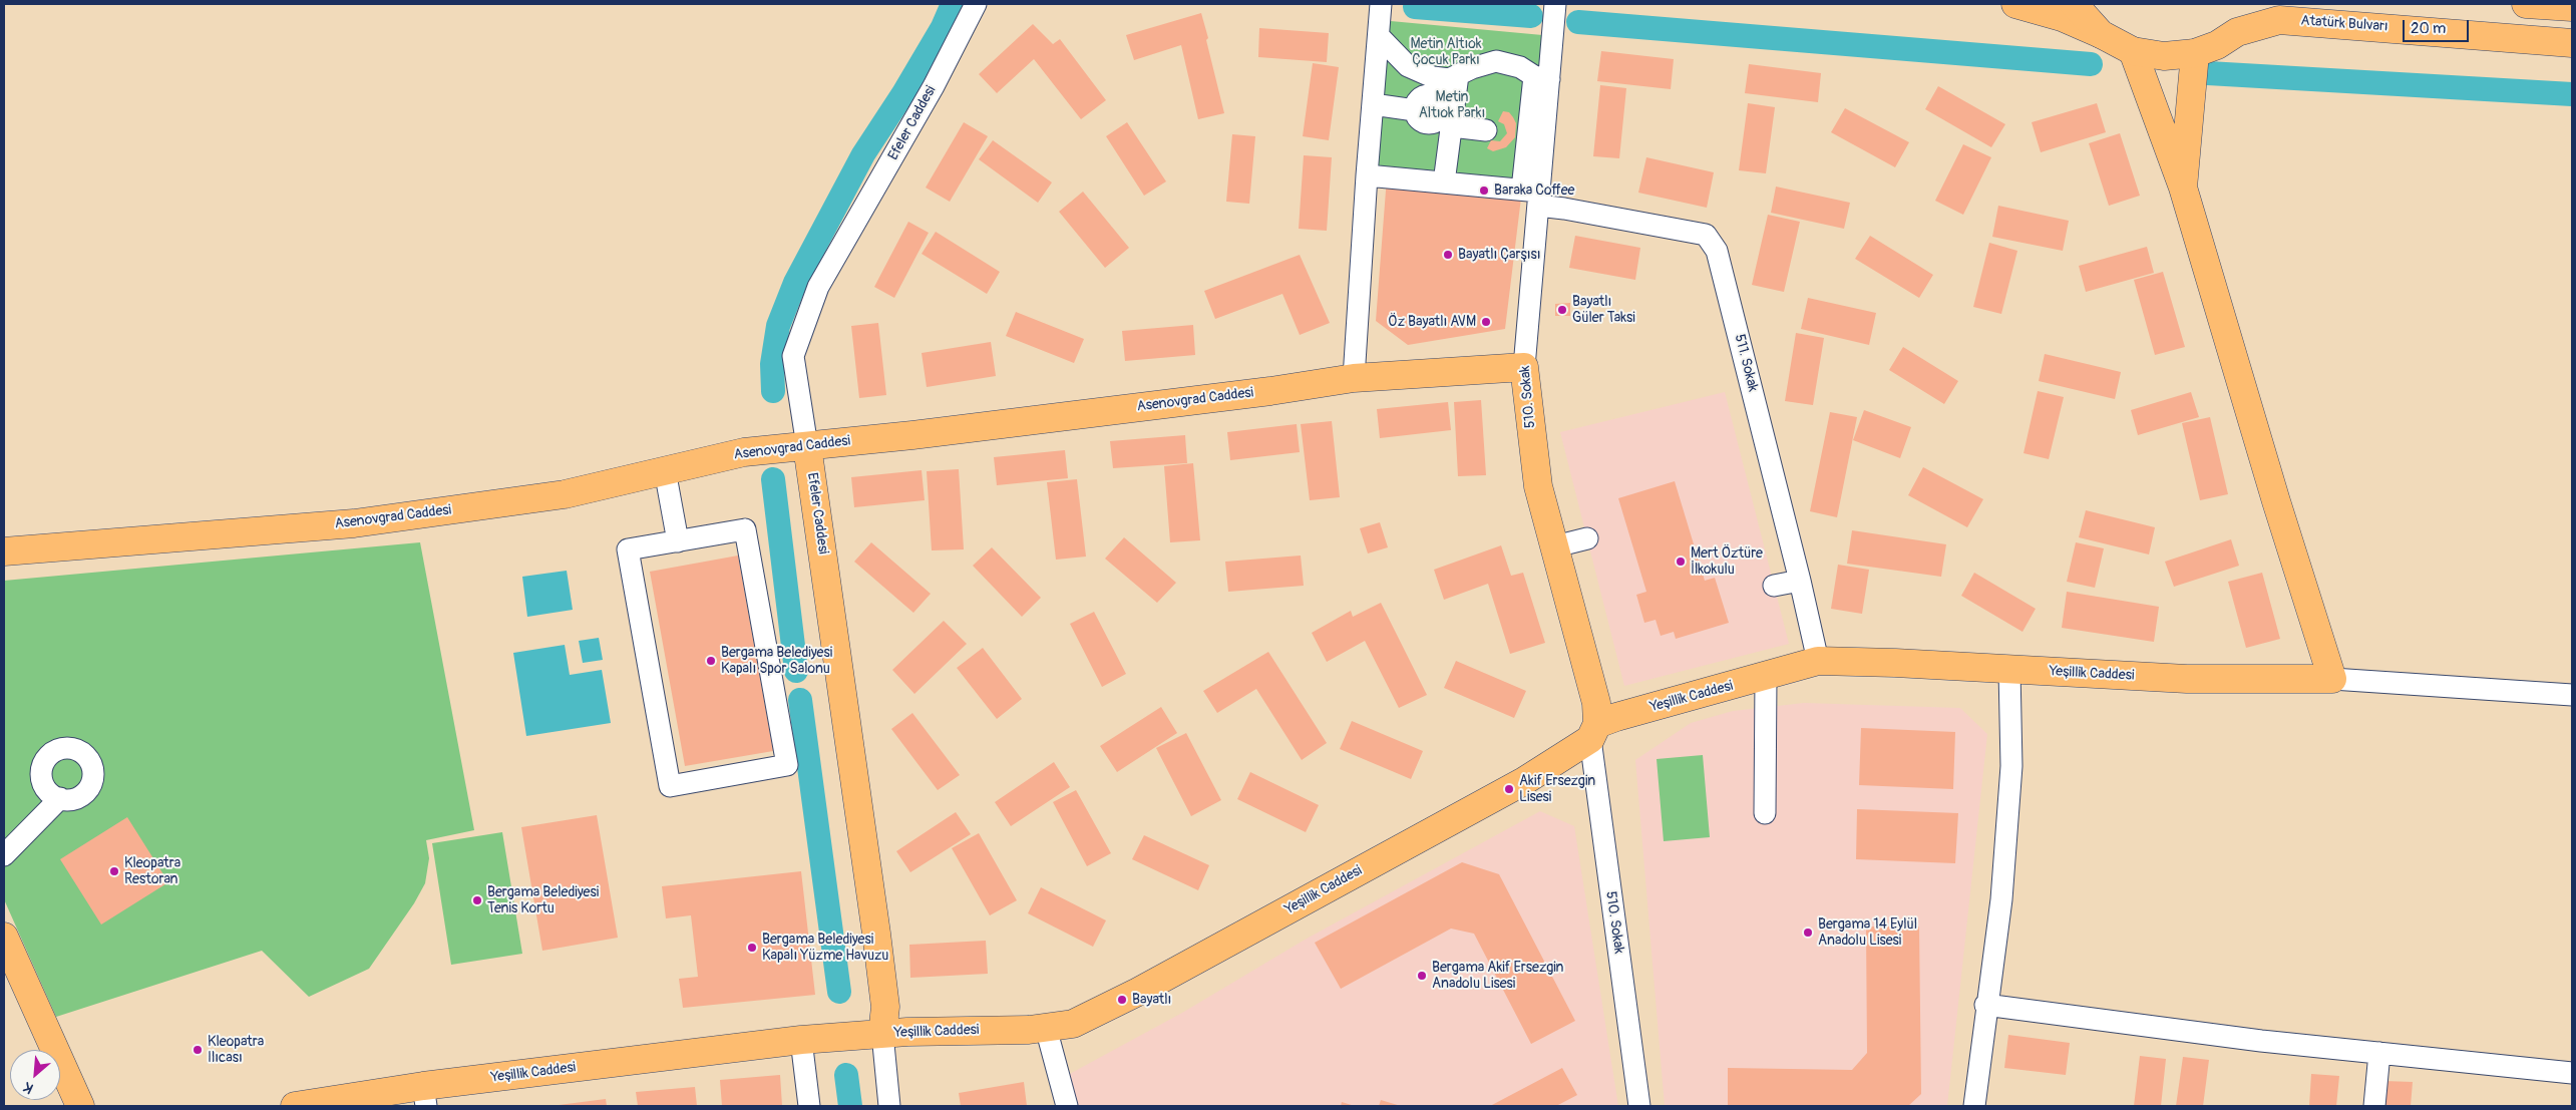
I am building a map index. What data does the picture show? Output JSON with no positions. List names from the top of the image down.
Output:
{
  "streets": {
    "main road": [
      "Atatürk Bulvarı",
      "Efeler Caddesi",
      "510. Sokak",
      "Asenovgrad Caddesi",
      "Yeşillik Caddesi"
    ],
    "street": ["511. Sokak"]
  },
  "crossings": [
    ["Efeler Caddesi", "Asenovgrad Caddesi"],
    ["Efeler Caddesi", "Yeşillik Caddesi"],
    ["511. Sokak", "510. Sokak"],
    ["511. Sokak", "Yeşillik Caddesi"],
    ["510. Sokak", "Asenovgrad Caddesi"],
    ["510. Sokak", "Yeşillik Caddesi"]
  ],
  "parks": ["Metin Altıok Çocuk Parkı", "Metin Altıok Parkı"],
  "places": [
    "Baraka Coffee",
    "Bayatlı Çarşısı",
    "Bayatlı Güler Taksi",
    "Öz Bayatlı AVM",
    "Mert Öztüre İlkokulu",
    "Bergama Belediyesi Kapalı Spor Salonu",
    "Akif Ersezgin Lisesi",
    "Kleopatra Restoran",
    "Bergama Belediyesi Tenis Kortu",
    "Bergama 14 Eylül Anadolu Lisesi",
    "Bergama Belediyesi Kapalı Yüzme Havuzu",
    "Bergama Akif Ersezgin Anadolu Lisesi",
    "Bayatlı",
    "Kleopatra Ilıcası"
  ],
  "scale_bar": "20 m",
  "north": "bottom left"
}
